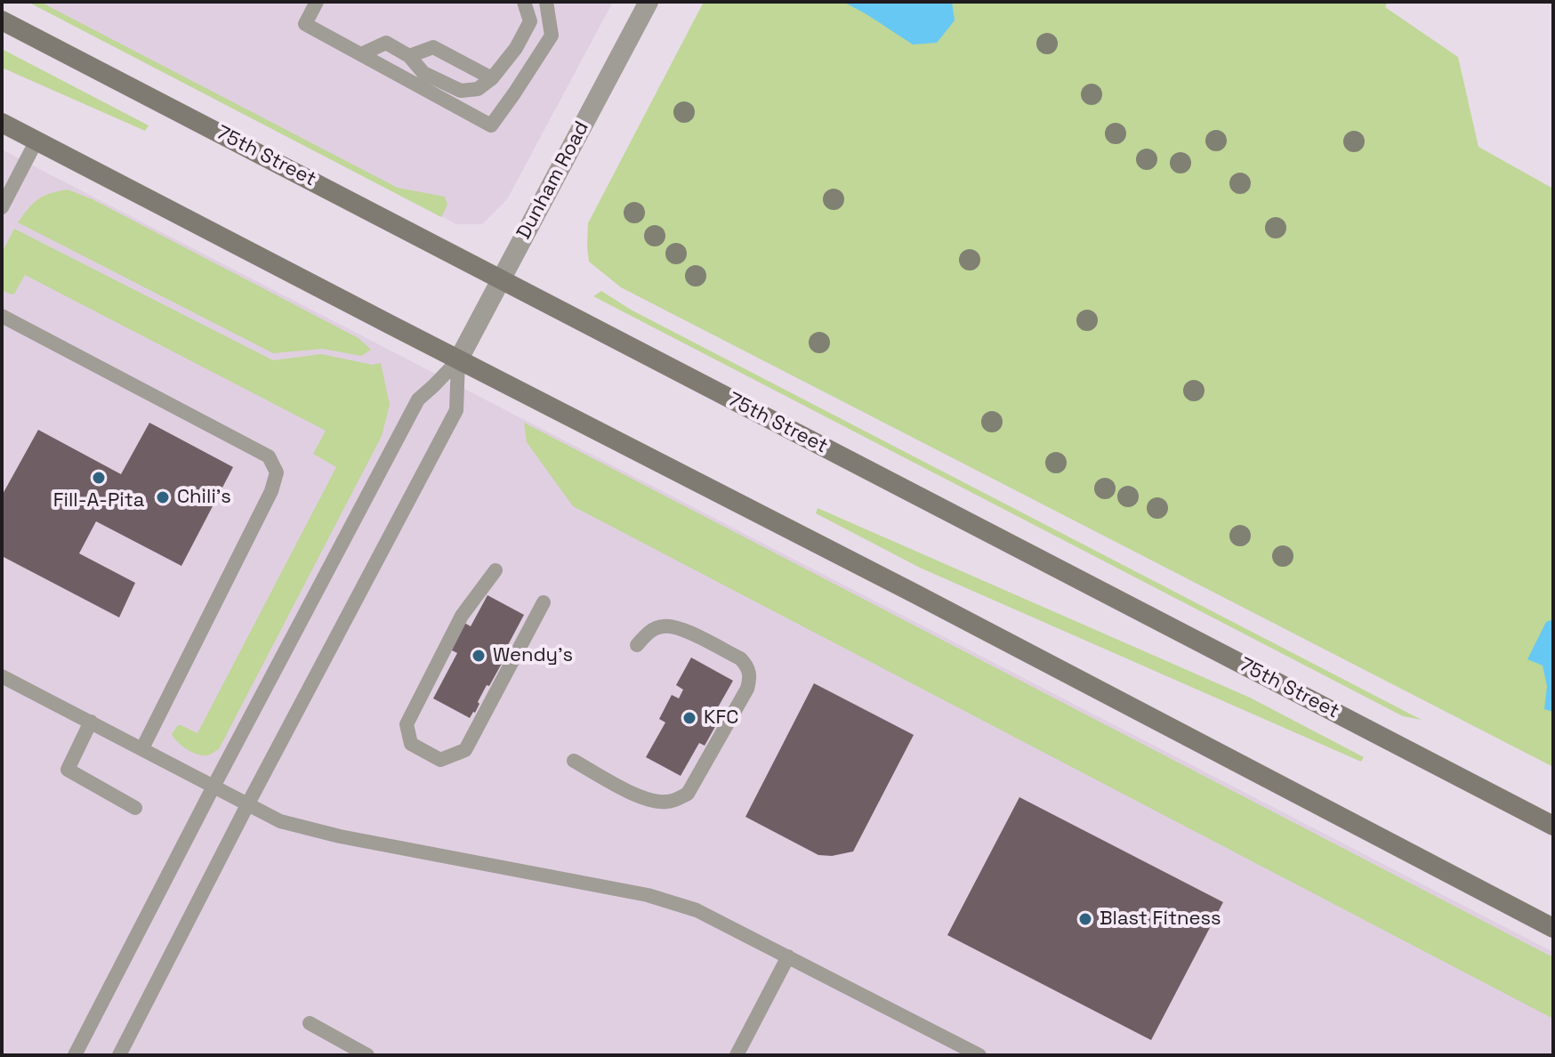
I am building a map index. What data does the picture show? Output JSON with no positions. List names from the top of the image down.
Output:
{
  "streets": {
    "main road": ["75th Street"],
    "street": ["Dunham Road"]
  },
  "crossings": [
    ["75th Street", "Dunham Road"]
  ],
  "places": [
    "Fill-A-Pita",
    "Chili's",
    "Wendy's",
    "KFC",
    "Blast Fitness"
  ]
}
